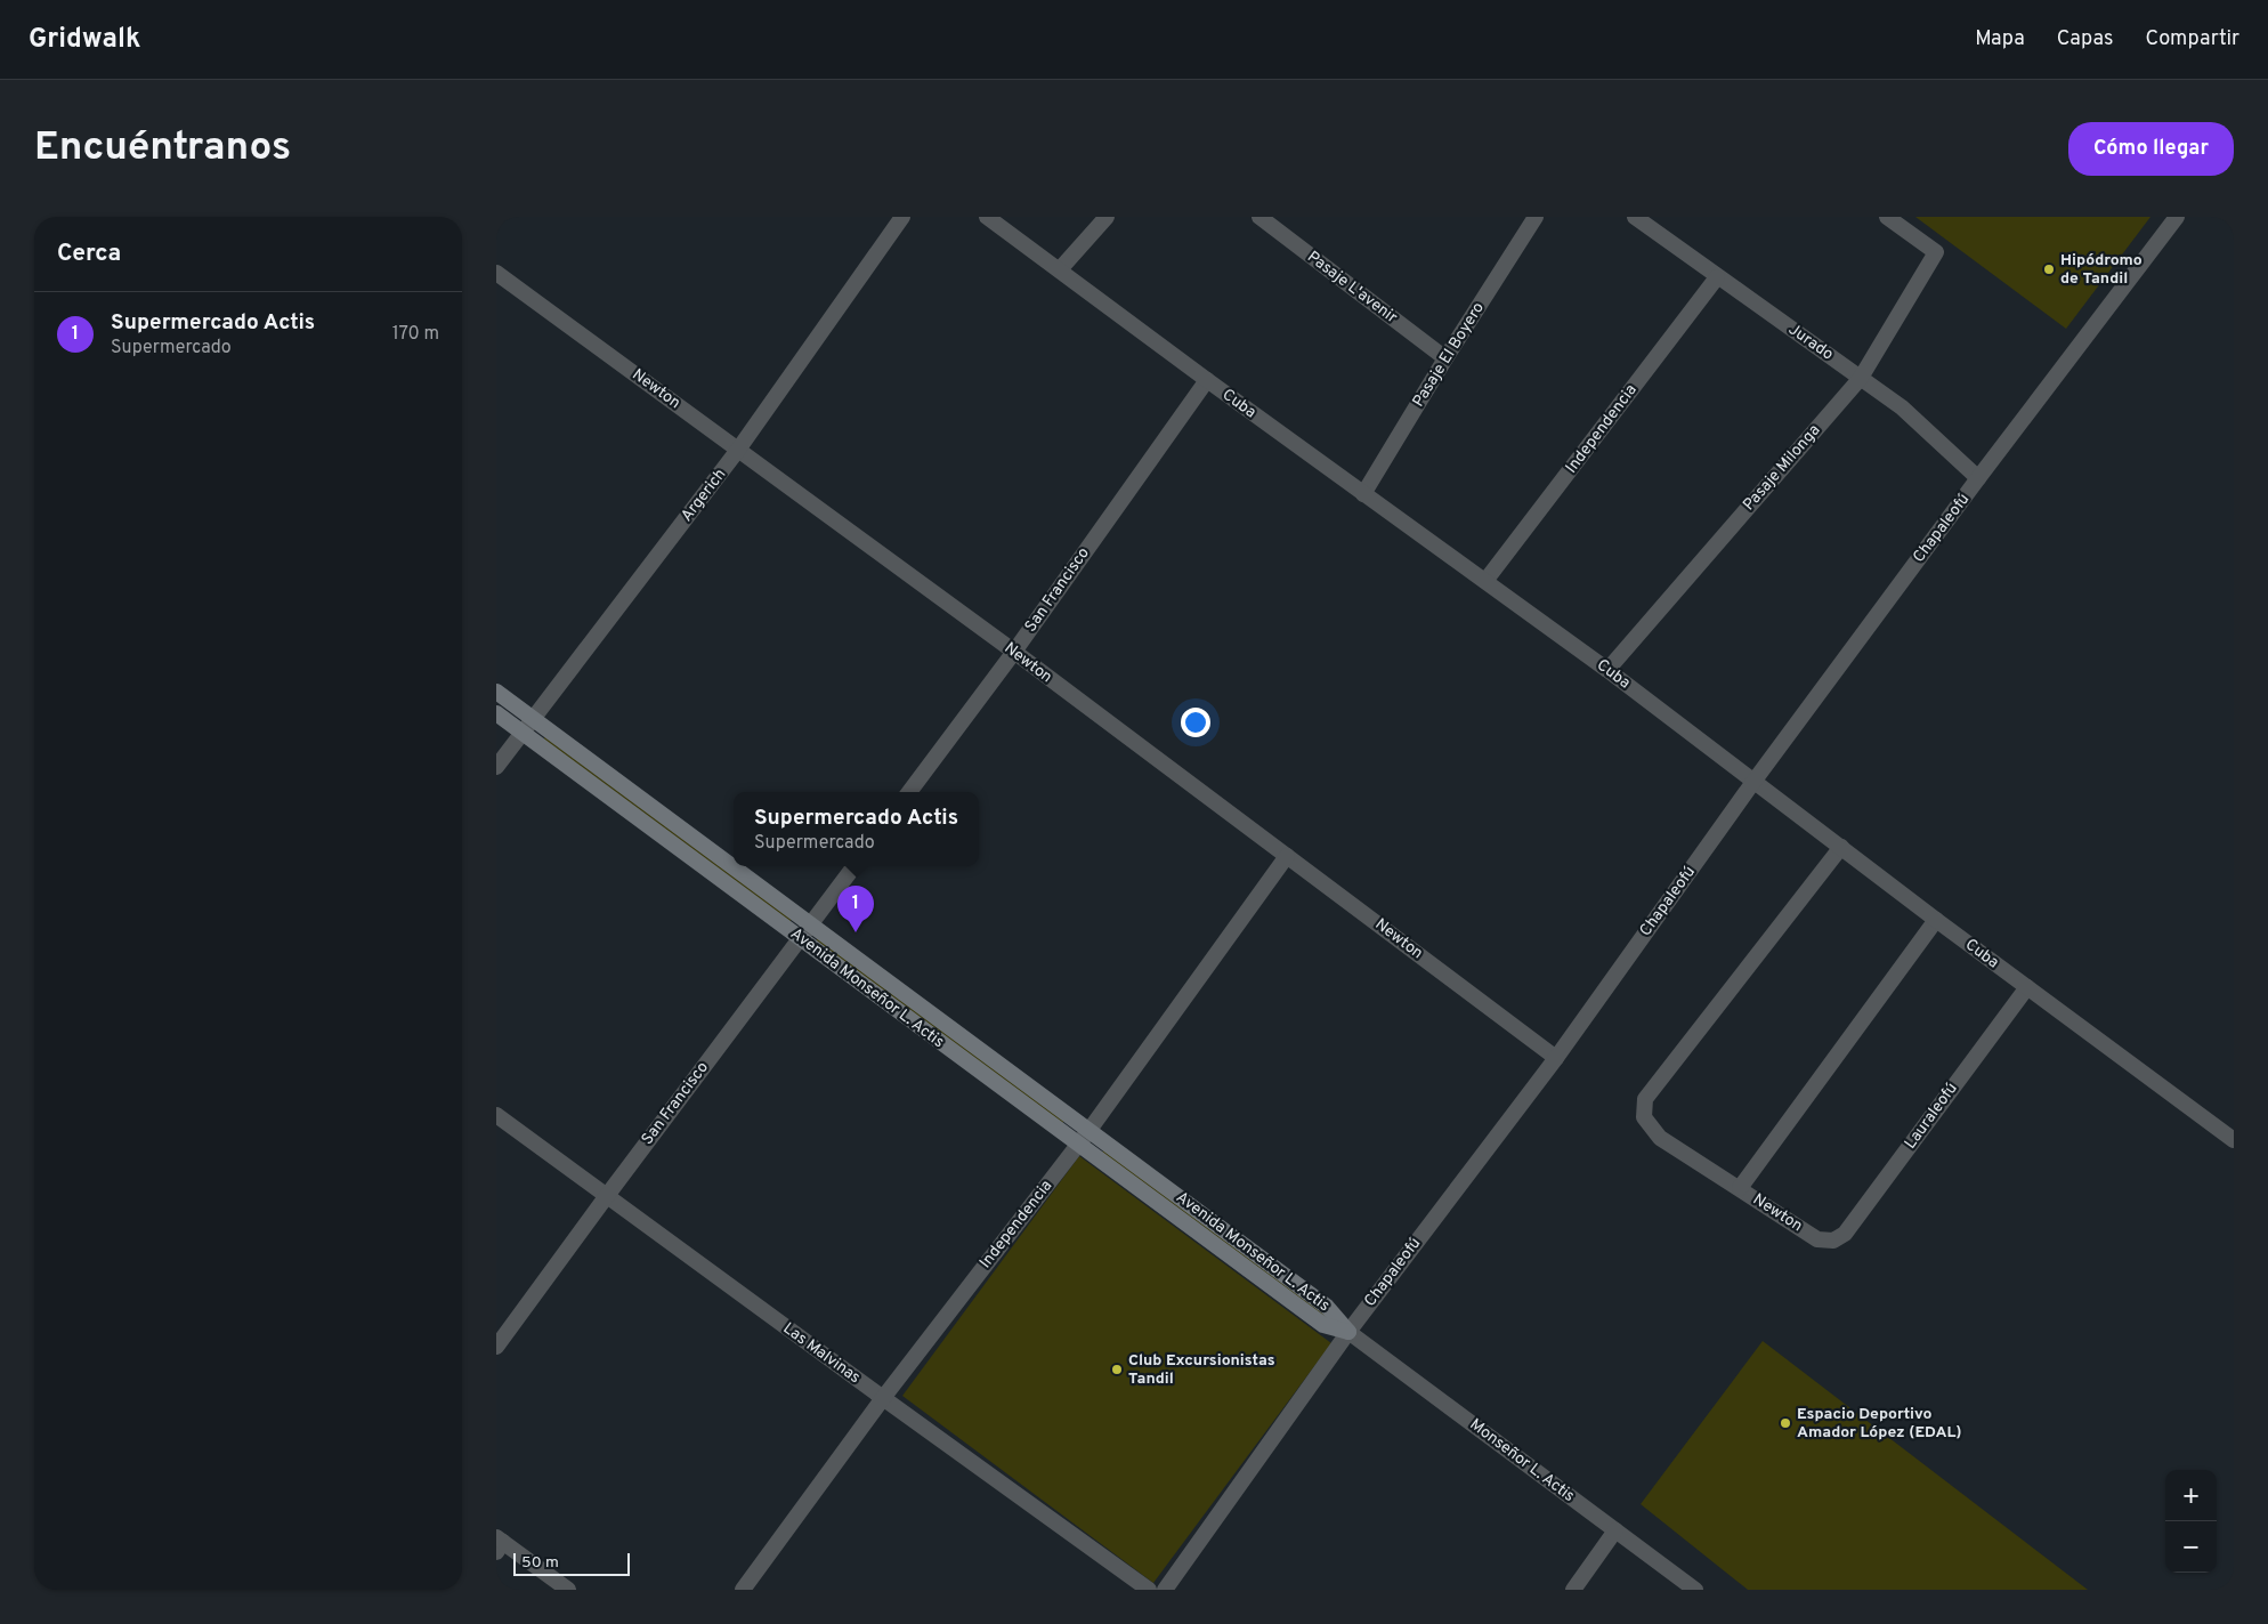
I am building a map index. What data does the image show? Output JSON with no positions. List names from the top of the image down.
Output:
{
  "streets": {
    "main road": ["Avenida Monseñor L. Actis"],
    "street": [
      "Pasaje L'avenir",
      "Jurado",
      "Pasaje El Boyero",
      "Newton",
      "Cuba",
      "Independencia",
      "Pasaje Milonga",
      "Argerich",
      "Chapaleofú",
      "San Francisco",
      "Lauraleofú",
      "Las Malvinas",
      "Monseñor L. Actis"
    ]
  },
  "crossings": [
    ["Pasaje L'avenir", "Pasaje El Boyero"],
    ["Jurado", "Independencia"],
    ["Jurado", "Pasaje Milonga"],
    ["Jurado", "Chapaleofú"],
    ["Pasaje El Boyero", "Cuba"],
    ["Newton", "Cuba"],
    ["Newton", "Independencia"],
    ["Newton", "Argerich"],
    ["Newton", "Chapaleofú"],
    ["Newton", "San Francisco"],
    ["Newton", "Lauraleofú"],
    ["Cuba", "Independencia"],
    ["Cuba", "Pasaje Milonga"],
    ["Cuba", "Chapaleofú"],
    ["Cuba", "San Francisco"],
    ["Cuba", "Lauraleofú"],
    ["Independencia", "Avenida Monseñor L. Actis"],
    ["Independencia", "Las Malvinas"],
    ["Argerich", "Avenida Monseñor L. Actis"],
    ["Chapaleofú", "Avenida Monseñor L. Actis"],
    ["Chapaleofú", "Monseñor L. Actis"],
    ["San Francisco", "Avenida Monseñor L. Actis"],
    ["San Francisco", "Las Malvinas"],
    ["Avenida Monseñor L. Actis", "Monseñor L. Actis"]
  ],
  "places": ["Hipódromo de Tandil", "Club Excursionistas Tandil", "Espacio Deportivo Amador López (EDAL)"],
  "scale_bar": "50 m",
  "page": {
    "header": "Gridwalk",
    "nav": ["Mapa", "Capas", "Compartir"],
    "buttons": "Cómo llegar",
    "title": "Encuéntranos",
    "heading": "Cerca",
    "list": [
      {
        "mark": "1",
        "name": "Supermercado Actis",
        "note": "Supermercado",
        "value": "170 m"
      }
    ],
    "popup": ["Supermercado Actis", "Supermercado"],
    "pins": "1",
    "map_buttons": ["+", "−"],
    "scale": "50 m"
  }
}
